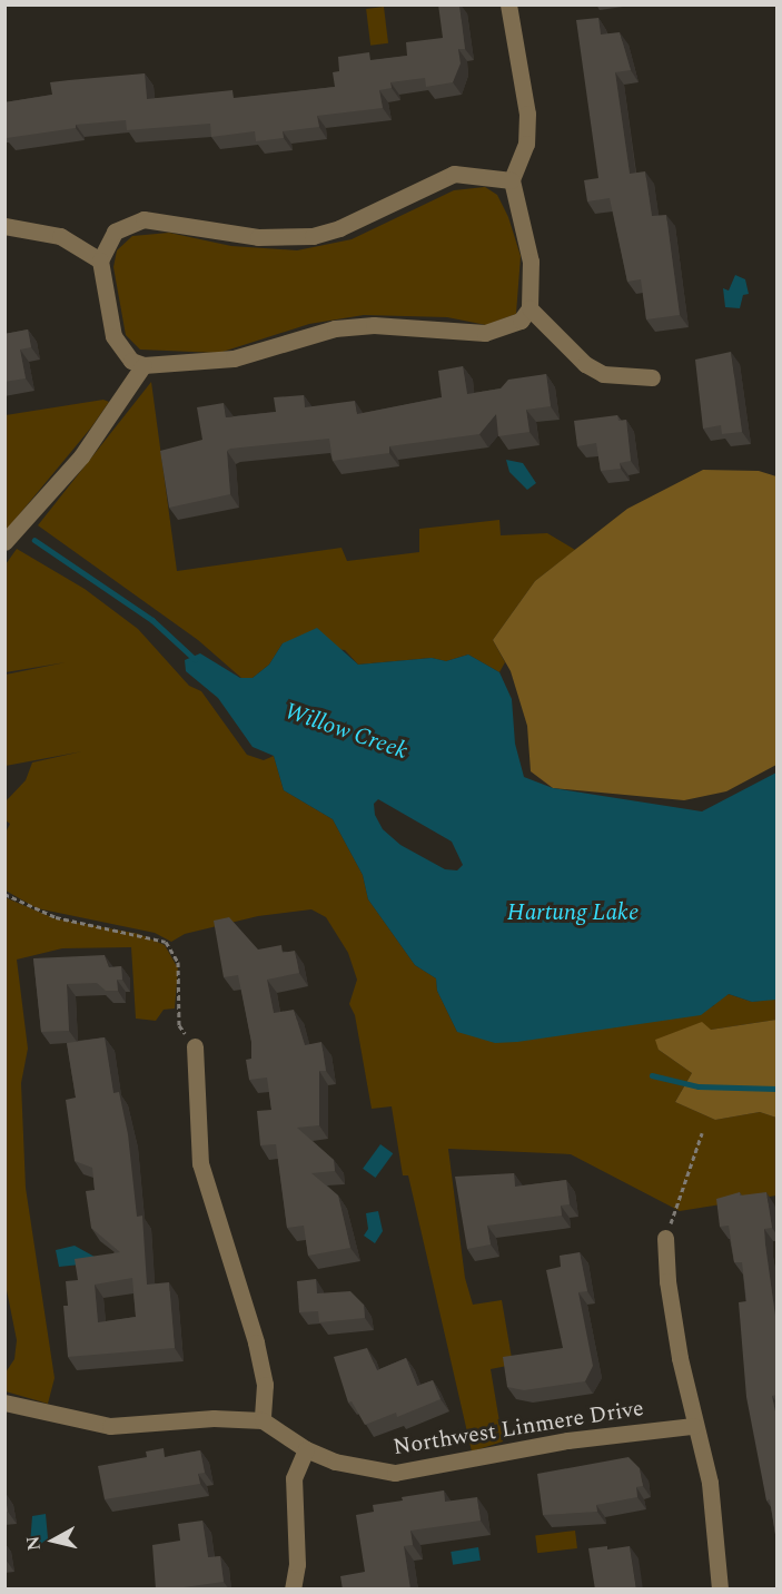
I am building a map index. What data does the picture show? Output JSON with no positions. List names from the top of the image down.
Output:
{
  "streets": {
    "street": ["Northwest Linmere Drive"]
  },
  "water": ["Willow Creek", "Hartung Lake"],
  "north": "left"
}
